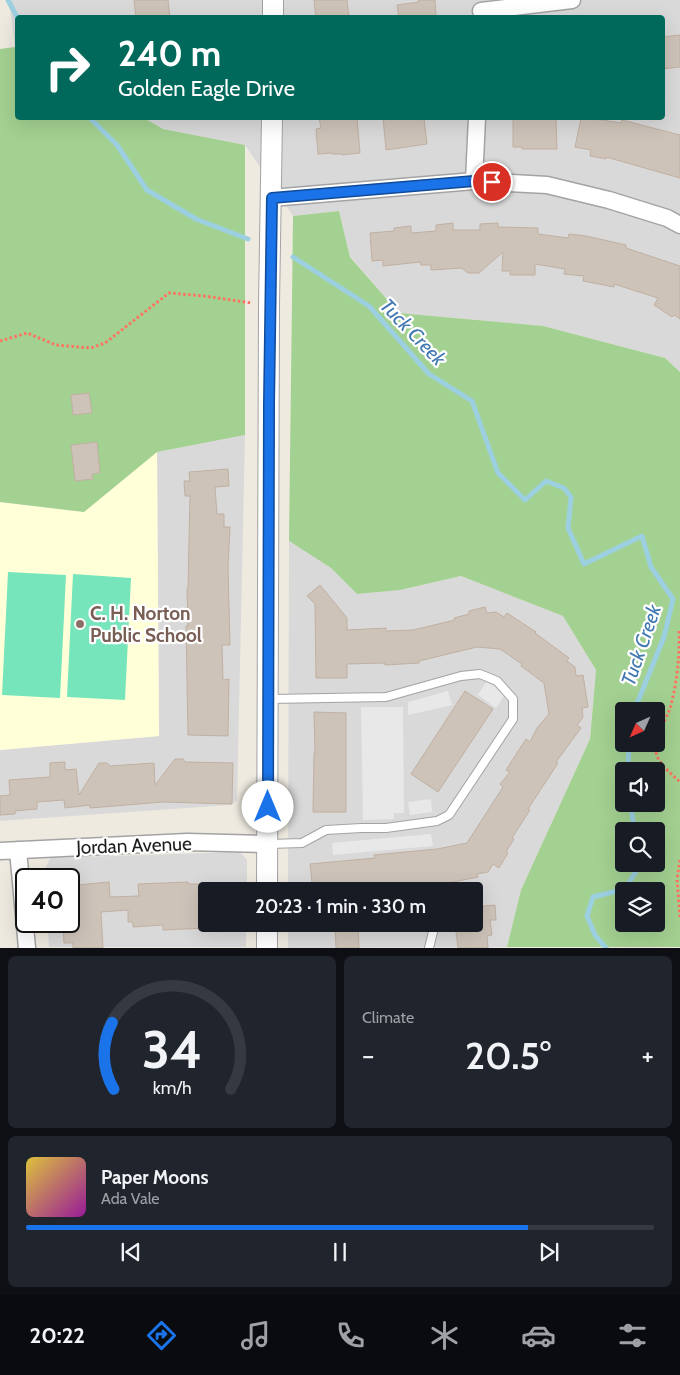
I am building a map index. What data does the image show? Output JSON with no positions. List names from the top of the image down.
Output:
{
  "streets": {
    "street": ["Jordan Avenue"]
  },
  "water": ["Tuck Creek"],
  "places": ["C. H. Norton Public School"],
  "north": "bottom left",
  "page": {
    "turn": ["240 m", "Golden Eagle Drive"],
    "limit": "40",
    "trip": "20:23 · 1 min · 330 m",
    "tile": "Climate",
    "heat": ["−", "20.5°", "+"],
    "song": ["Paper Moons", "Ada Vale"],
    "tabs": "20:22",
    "gauge": ["34", "km/h"]
  }
}
